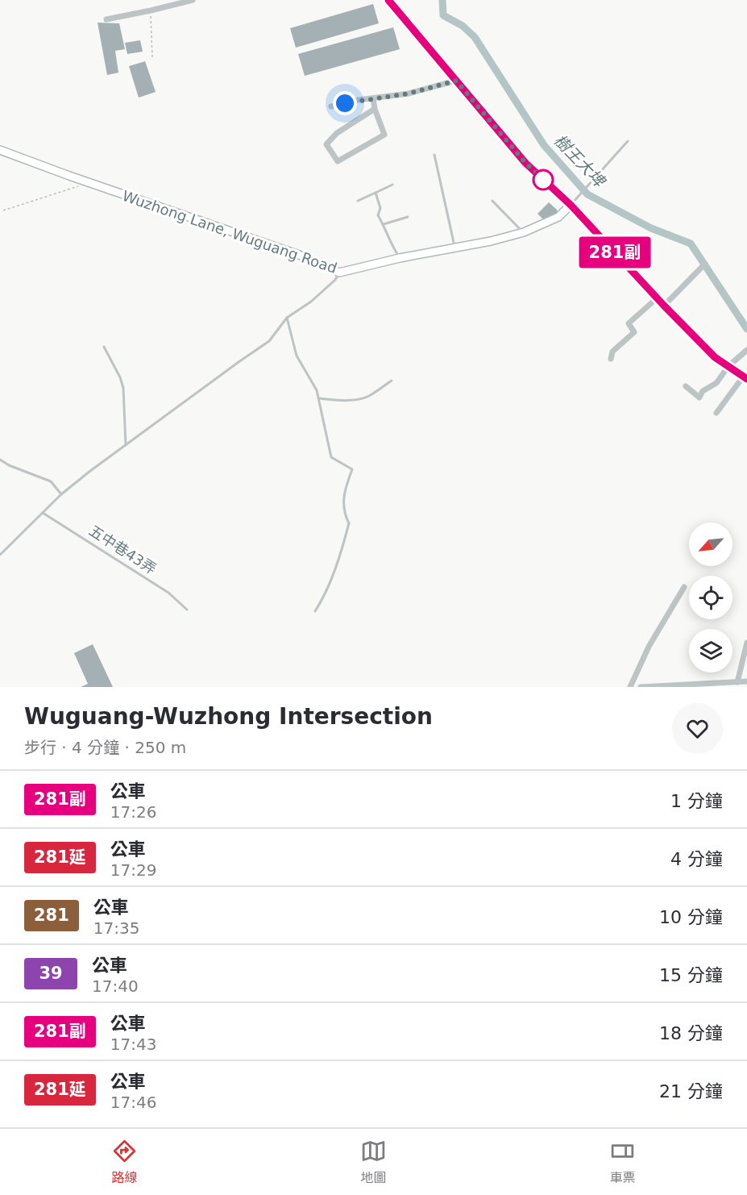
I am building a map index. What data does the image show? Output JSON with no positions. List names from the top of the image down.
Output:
{
  "streets": {
    "street": ["Wuzhong Lane, Wuguang Road"],
    "lane": ["五中巷43弄"]
  },
  "water": ["樹王大埤"],
  "lines": ["bus line 281副"],
  "north": "bottom left",
  "page": {
    "on_map": "281副",
    "heading": ["Wuguang-Wuzhong Intersection", "步行 · 4 分鐘 · 250 m"],
    "list": [
      {
        "mark": "281副",
        "name": "公車",
        "note": "17:26",
        "value": "1 分鐘"
      },
      {
        "mark": "281延",
        "name": "公車",
        "note": "17:29",
        "value": "4 分鐘"
      },
      {
        "mark": "281",
        "name": "公車",
        "note": "17:35",
        "value": "10 分鐘"
      },
      {
        "mark": "39",
        "name": "公車",
        "note": "17:40",
        "value": "15 分鐘"
      },
      {
        "mark": "281副",
        "name": "公車",
        "note": "17:43",
        "value": "18 分鐘"
      },
      {
        "mark": "281延",
        "name": "公車",
        "note": "17:46",
        "value": "21 分鐘"
      }
    ],
    "tabs": ["路線", "地圖", "車票"]
  }
}
